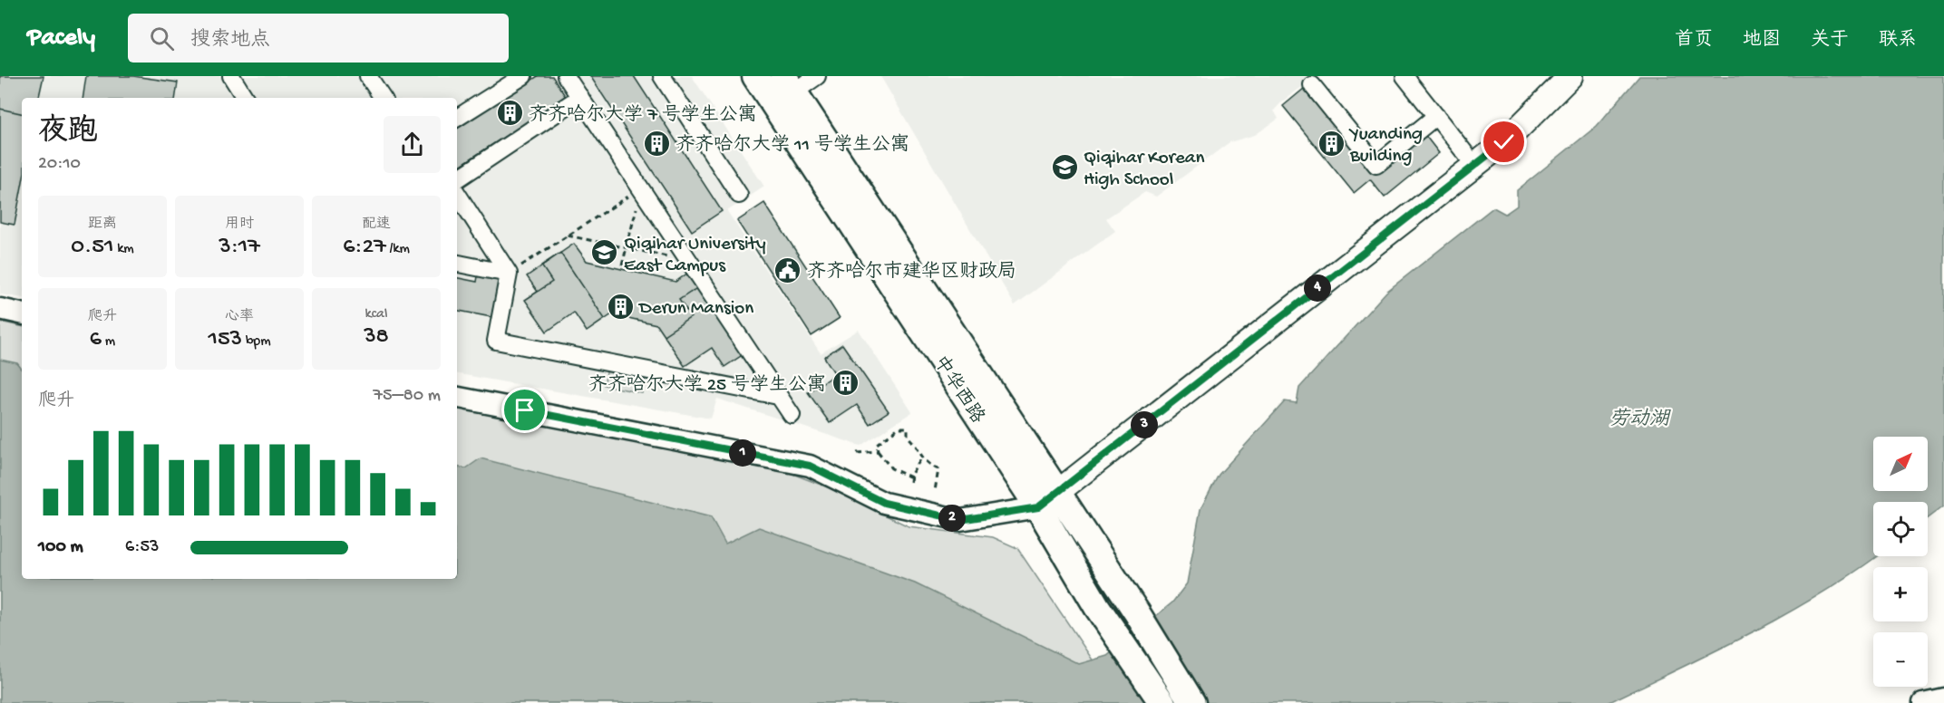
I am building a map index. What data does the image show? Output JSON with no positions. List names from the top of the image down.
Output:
{
  "streets": {
    "main road": ["中华西路"]
  },
  "water": ["劳动湖"],
  "places": {
    "building": [
      "齐齐哈尔大学 7 号学生公寓",
      "齐齐哈尔大学 11 号学生公寓",
      "Yuanding Building",
      "Derun Mansion",
      "齐齐哈尔大学 25 号学生公寓"
    ],
    "school or university": ["Qiqihar Korean High School", "Qiqihar University East Campus"],
    "public building": ["齐齐哈尔市建华区财政局"]
  },
  "north": "top right",
  "page": {
    "header": "Pacely",
    "search": "搜索地点",
    "nav": [
      "首页",
      "地图",
      "关于",
      "联系"
    ],
    "heading": ["夜跑", "20:10"],
    "stats": [
      ["距离", "0.51 km"],
      ["用时", "3:17"],
      ["配速", "6:27 /km"],
      ["爬升", "6 m"],
      ["心率", "153 bpm"],
      ["kcal", "38"]
    ],
    "pins": [
      "4",
      "3",
      "1",
      "2"
    ],
    "chart": ["爬升", "75–80 m"],
    "map_buttons": ["+", "−"],
    "list": [
      {
        "name": "100 m",
        "note": "6:53"
      }
    ]
  }
}
